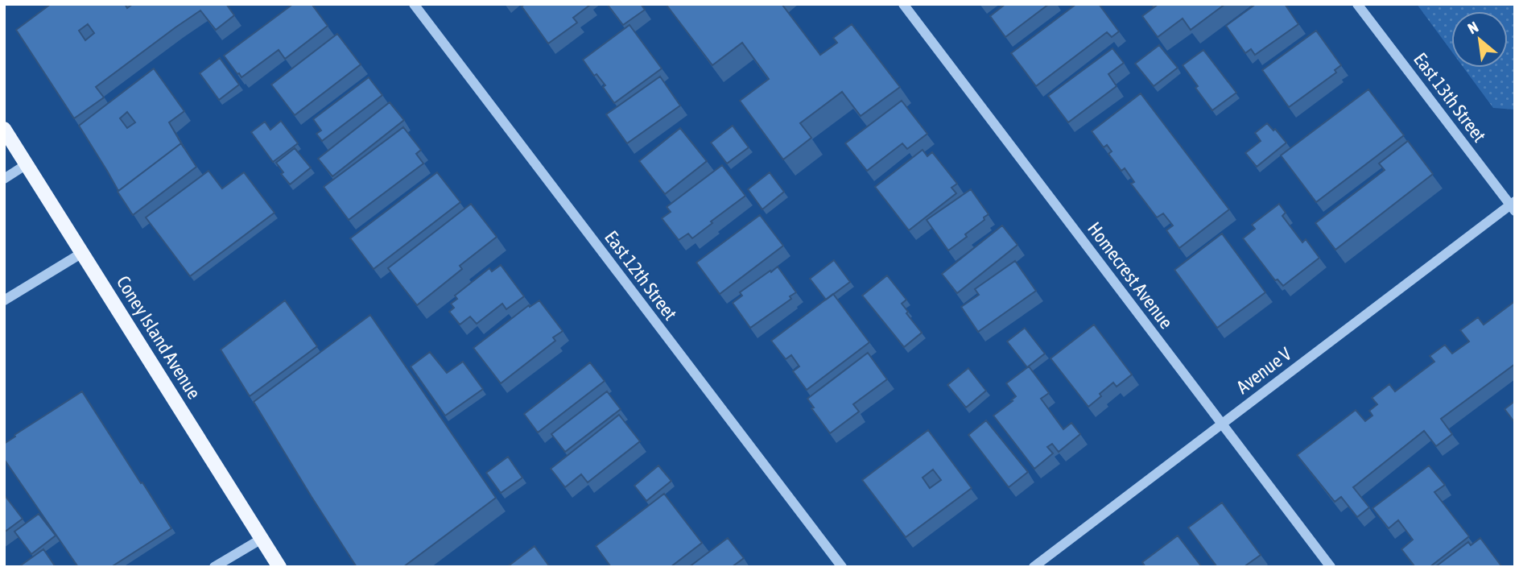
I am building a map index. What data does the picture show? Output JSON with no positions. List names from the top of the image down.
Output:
{
  "streets": {
    "main road": ["Coney Island Avenue"],
    "street": [
      "East 13th Street",
      "East 12th Street",
      "Homecrest Avenue",
      "Avenue V"
    ]
  },
  "crossings": [
    ["East 13th Street", "Avenue V"],
    ["Homecrest Avenue", "Avenue V"]
  ],
  "north": "top left"
}
